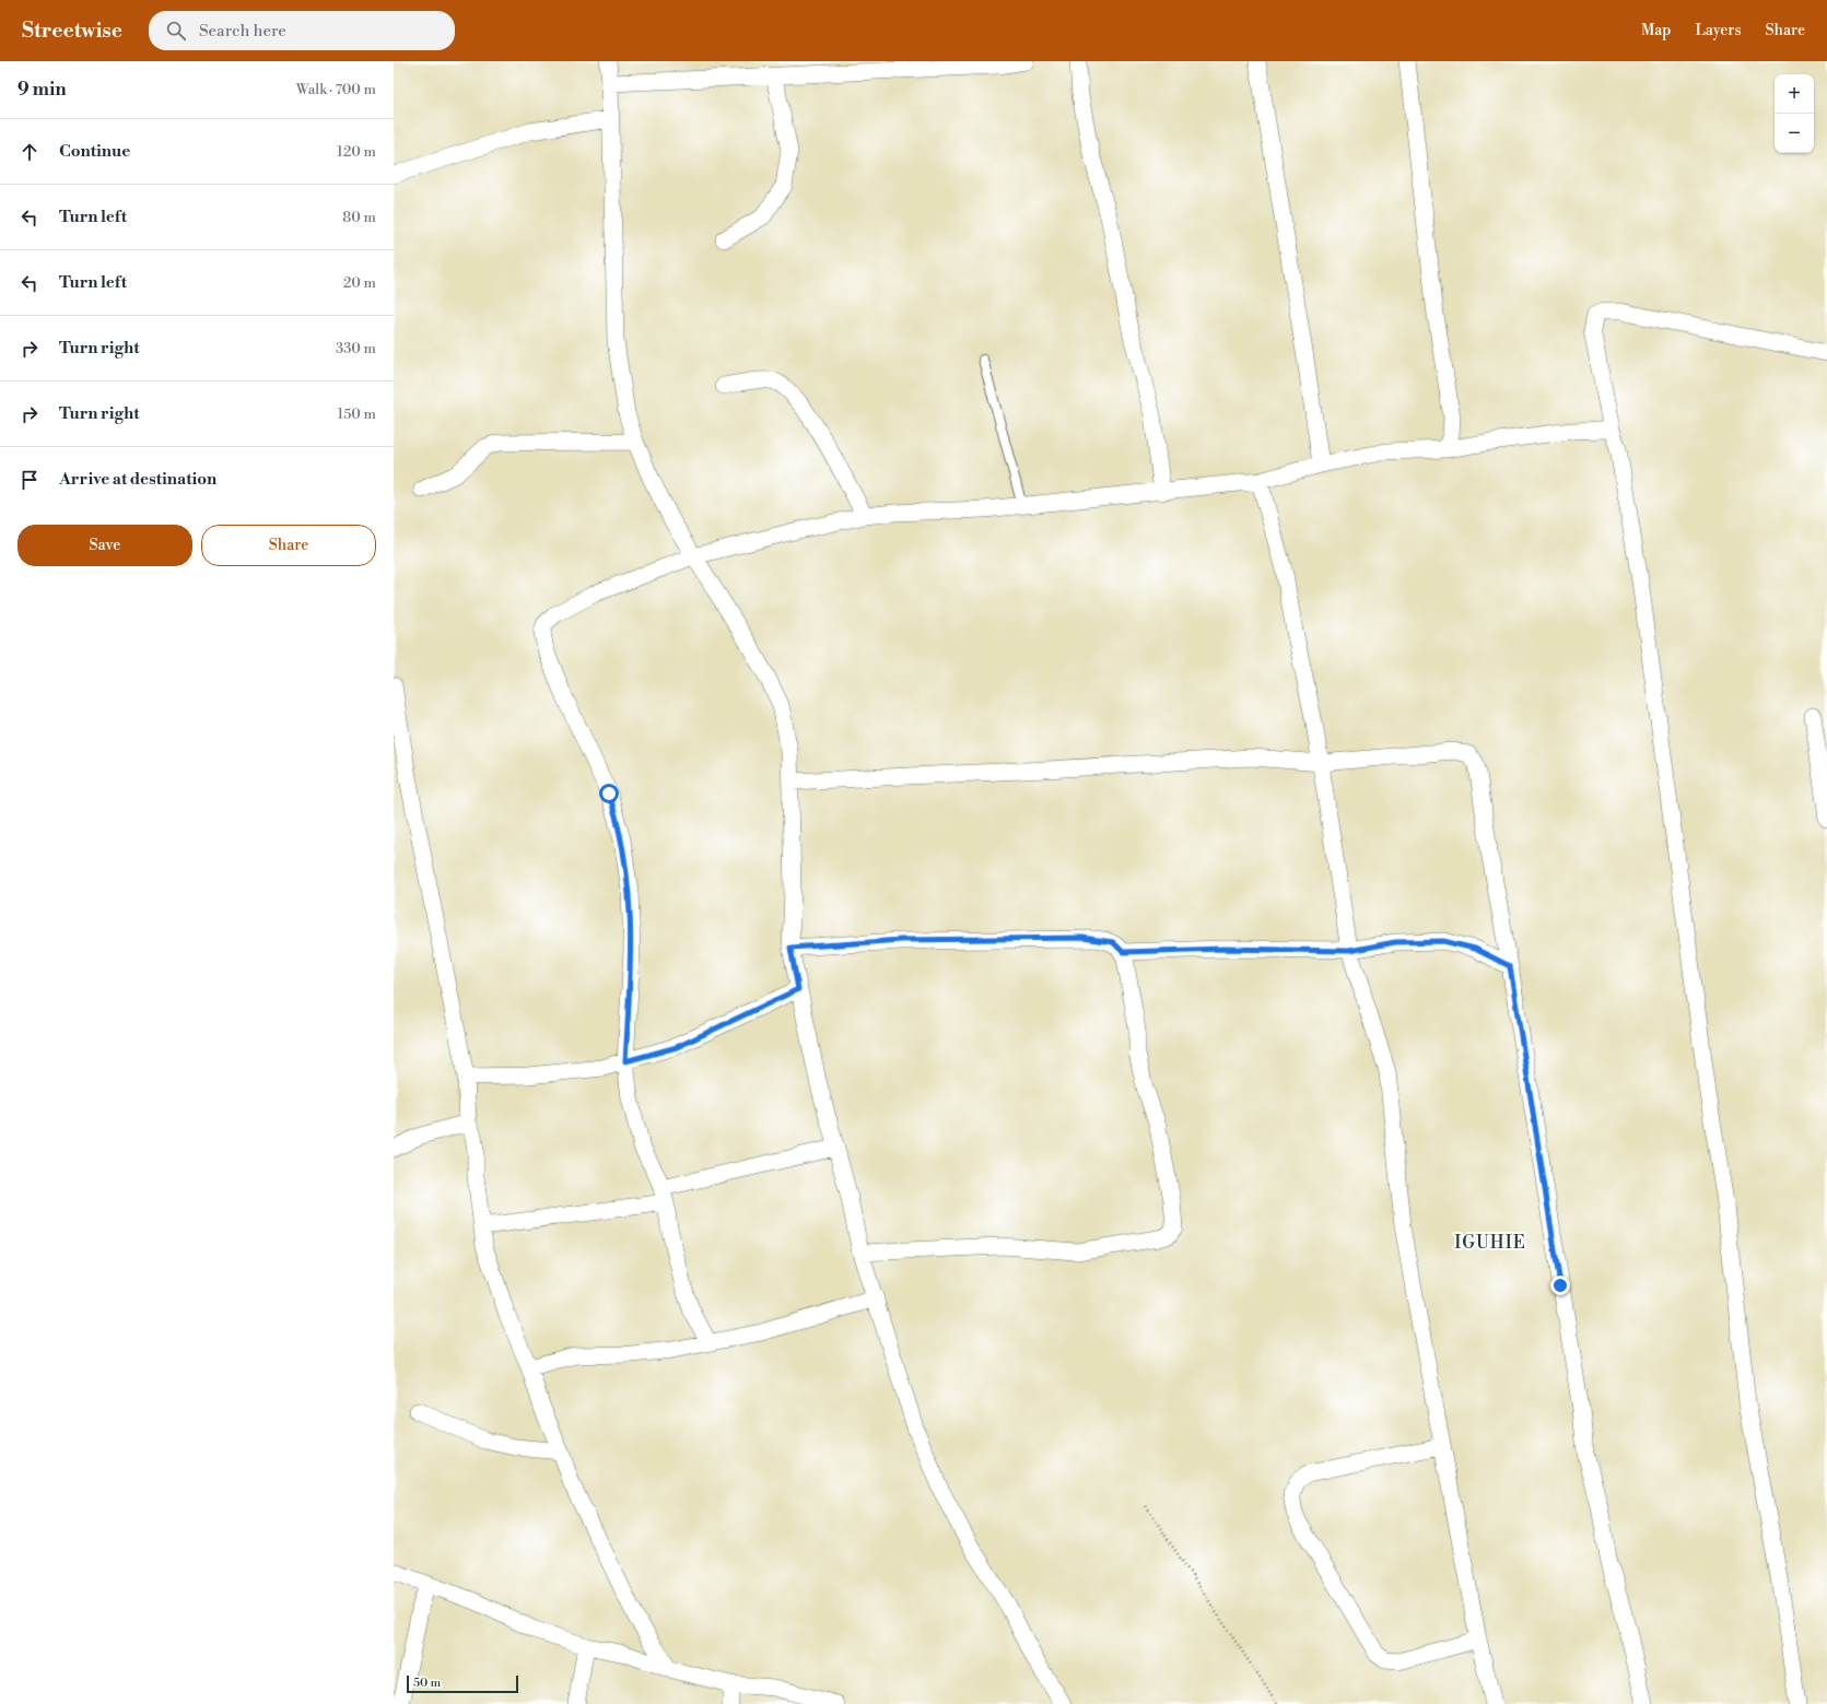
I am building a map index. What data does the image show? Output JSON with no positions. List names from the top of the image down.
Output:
{
  "districts": ["IGUHIE"],
  "scale_bar": "50 m",
  "page": {
    "header": "Streetwise",
    "search": "Search here",
    "nav": ["Map", "Layers", "Share"],
    "heading": ["9 min", "Walk · 700 m"],
    "map_buttons": ["+", "−"],
    "list": [
      ["Continue", "120 m"],
      ["Turn left", "80 m"],
      ["Turn left", "20 m"],
      ["Turn right", "330 m"],
      ["Turn right", "150 m"],
      "Arrive at destination"
    ],
    "buttons": ["Save", "Share"],
    "scale": "50 m"
  }
}
